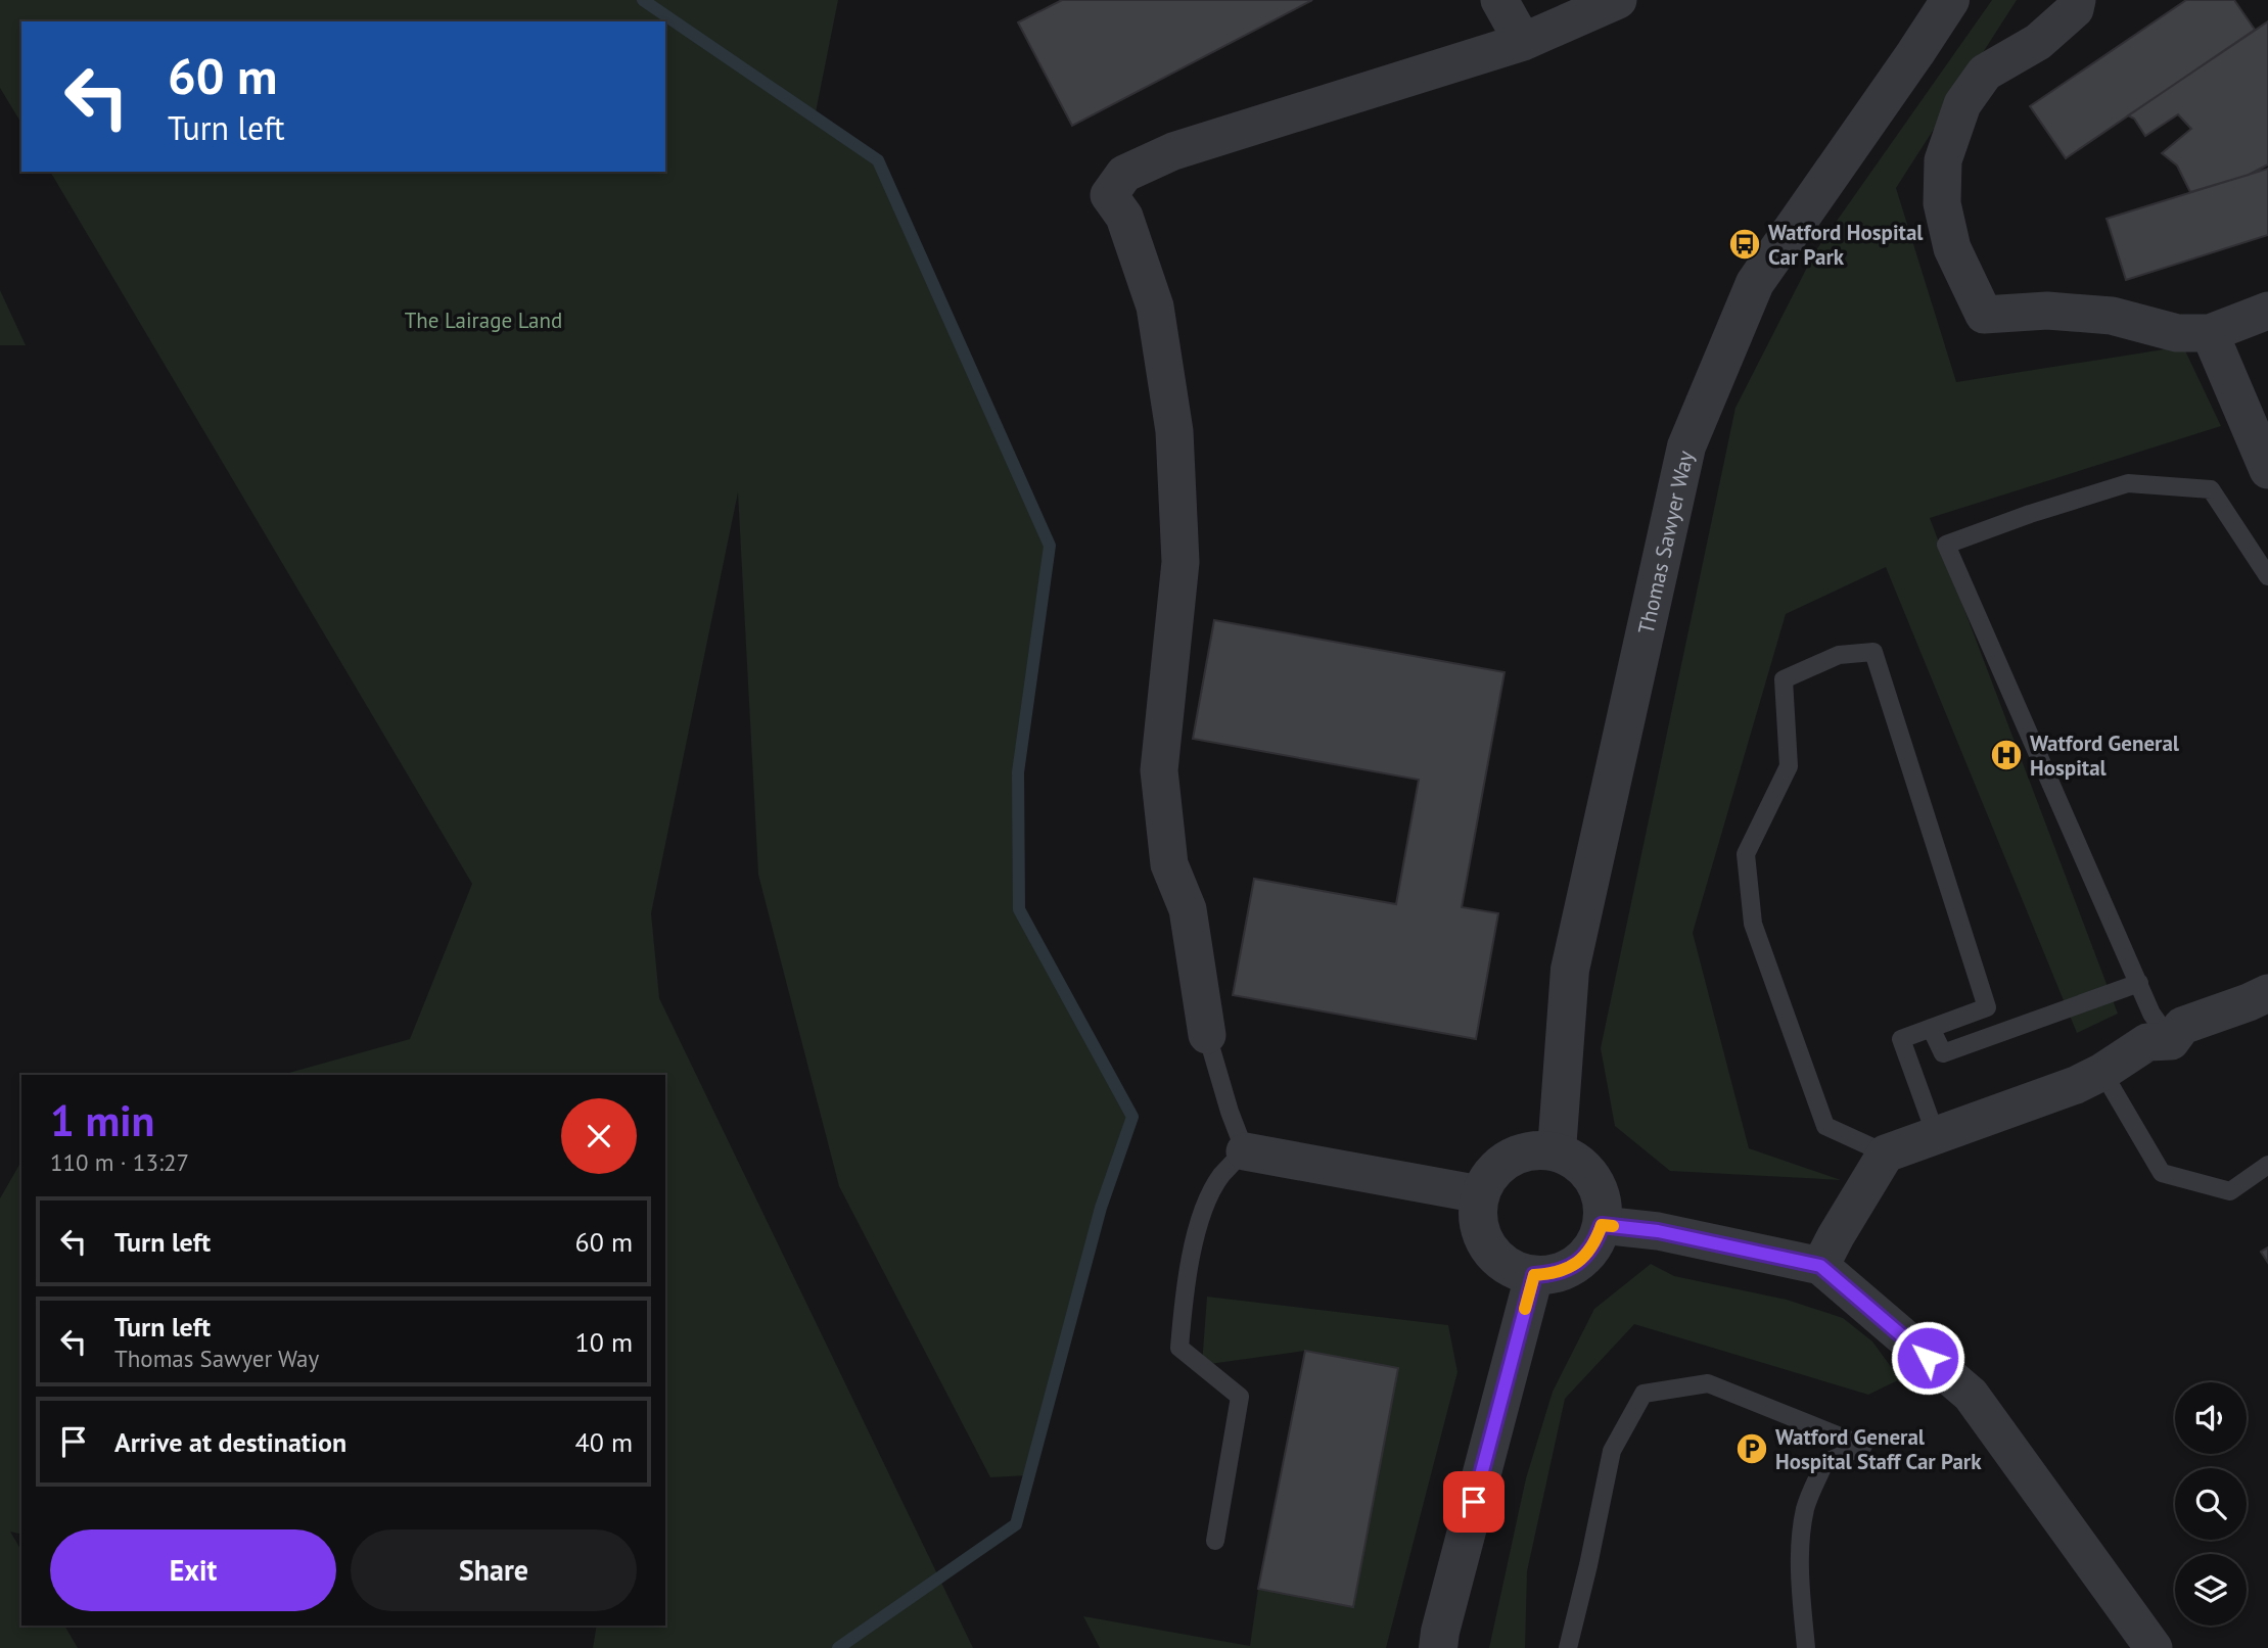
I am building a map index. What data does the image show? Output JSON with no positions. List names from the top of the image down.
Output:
{
  "streets": {
    "street": ["Thomas Sawyer Way"]
  },
  "parks": ["The Lairage Land"],
  "places": {
    "bus stop": ["Watford Hospital Car Park"],
    "hospital": ["Watford General Hospital"],
    "parking": ["Watford General Hospital Staff Car Park"]
  },
  "page": {
    "turn": ["60 m", "Turn left"],
    "heading": ["1 min", "110 m · 13:27"],
    "list": [
      {
        "name": "Turn left",
        "value": "60 m"
      },
      {
        "name": "Turn left",
        "note": "Thomas Sawyer Way",
        "value": "10 m"
      },
      {
        "name": "Arrive at destination",
        "value": "40 m"
      }
    ],
    "buttons": ["Exit", "Share"]
  }
}
